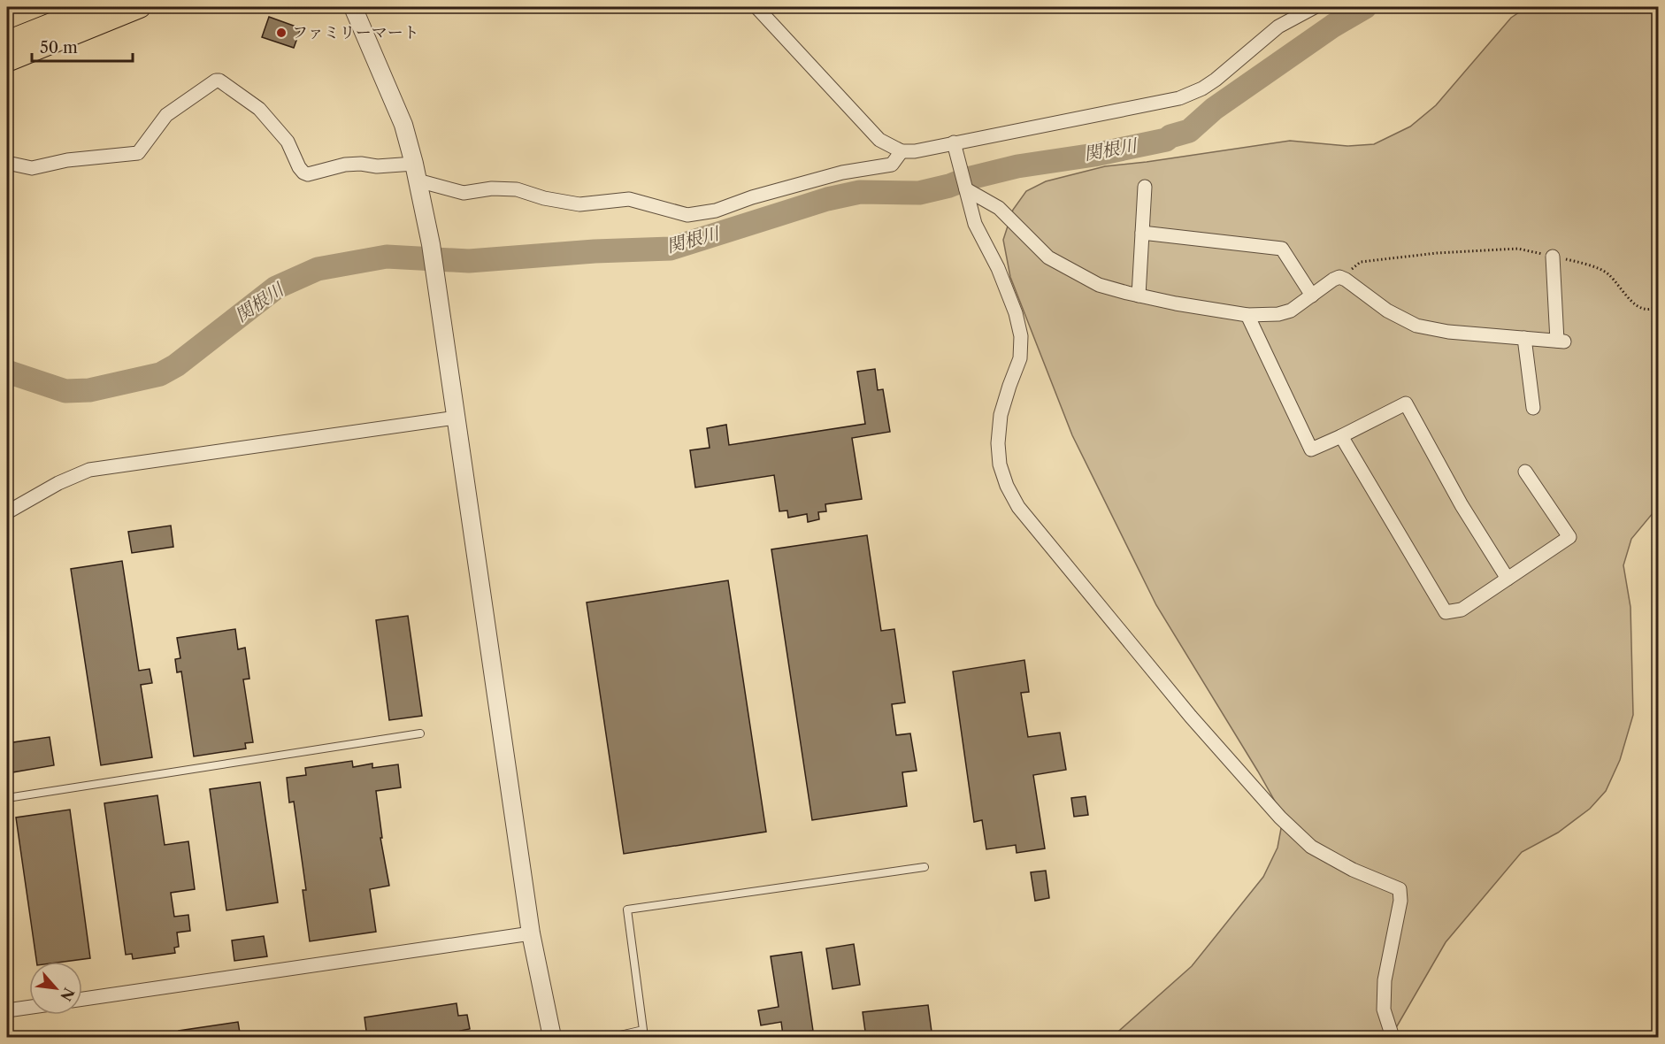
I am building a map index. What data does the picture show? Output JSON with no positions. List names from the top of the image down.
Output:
{
  "water": ["関根川"],
  "places": ["ファミリーマート"],
  "scale_bar": "50 m",
  "north": "bottom right"
}
